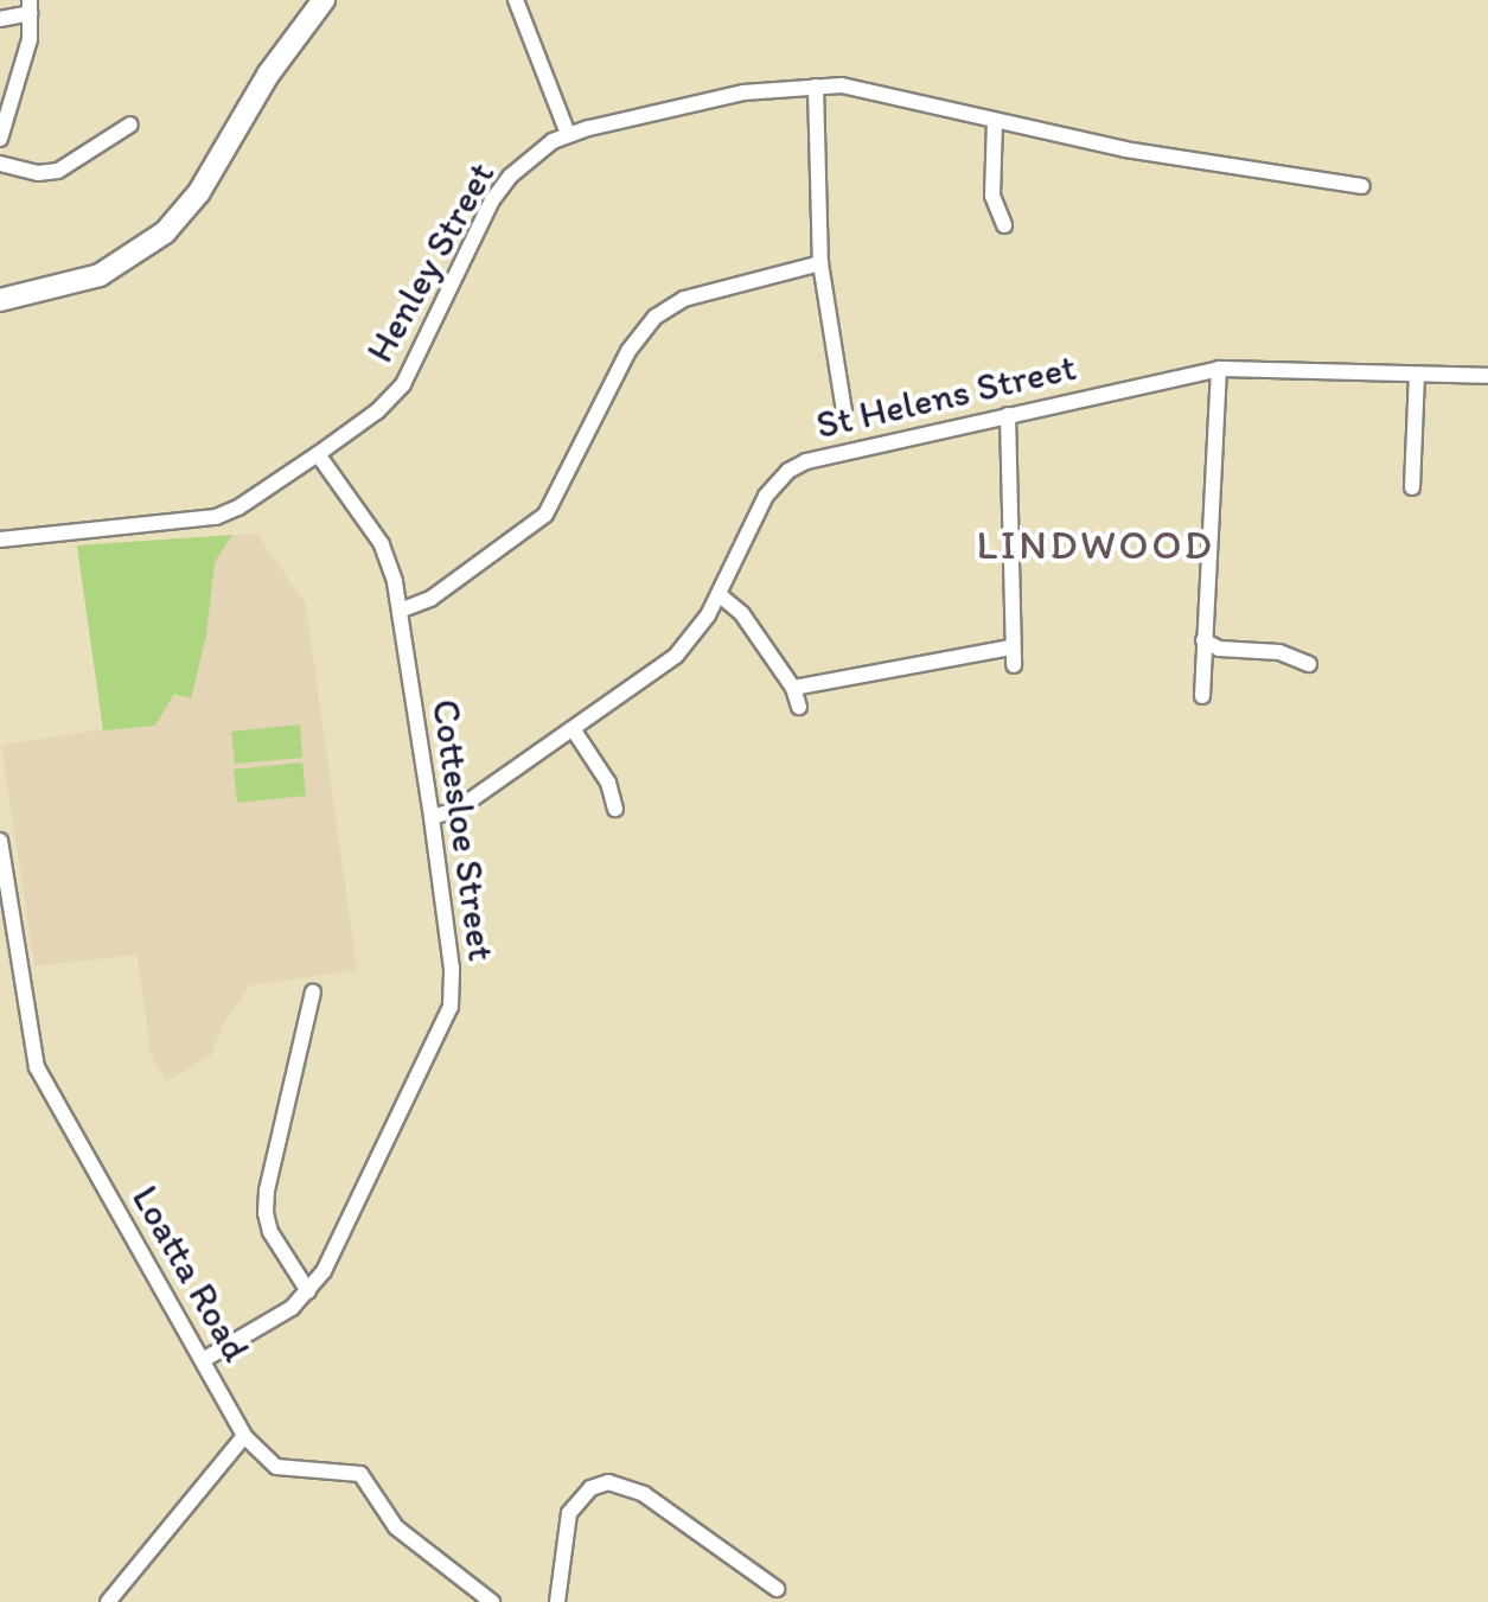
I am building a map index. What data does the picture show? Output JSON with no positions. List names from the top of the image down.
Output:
{
  "streets": {
    "street": [
      "Henley Street",
      "St Helens Street",
      "Cottesloe Street",
      "Loatta Road"
    ]
  },
  "crossings": [
    ["Henley Street", "Cottesloe Street"],
    ["St Helens Street", "Cottesloe Street"],
    ["Cottesloe Street", "Loatta Road"]
  ],
  "districts": ["LINDWOOD"]
}
